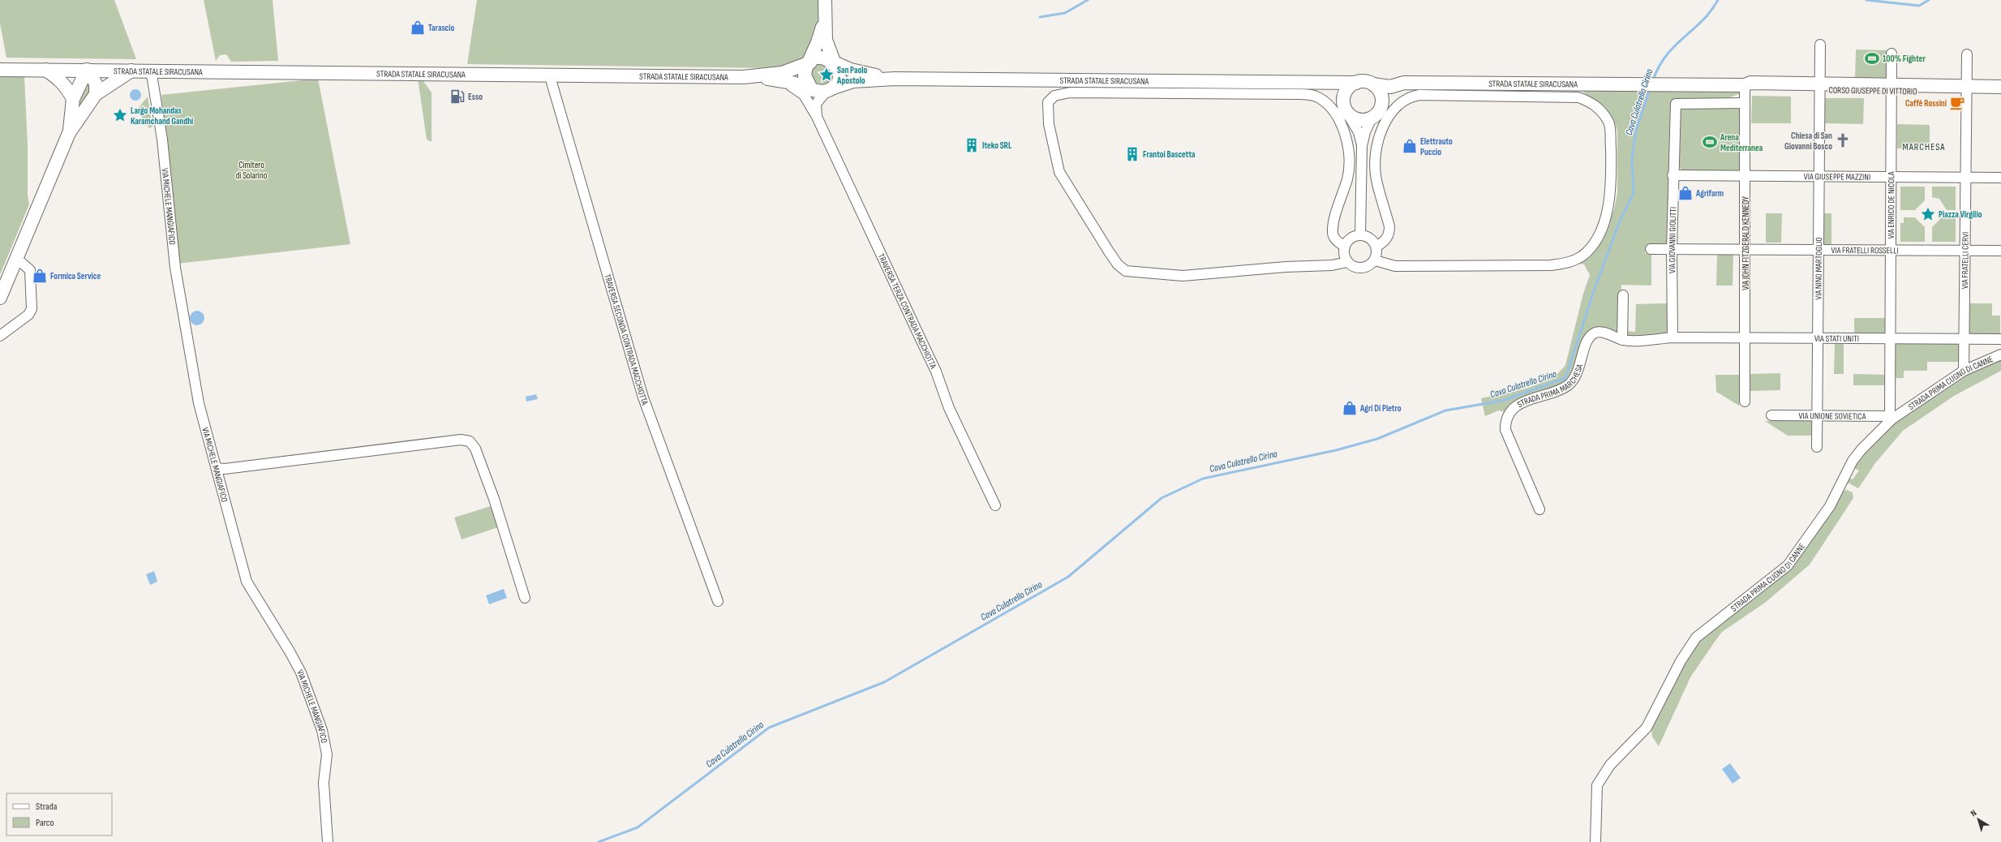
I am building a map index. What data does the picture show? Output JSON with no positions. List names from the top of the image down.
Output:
{
  "streets": {
    "main road": ["STRADA STATALE SIRACUSANA", "CORSO GIUSEPPE DI VITTORIO"],
    "street": [
      "VIA GIUSEPPE MAZZINI",
      "VIA ENRICO DE NICOLA",
      "VIA MICHELE MANGIAFICO",
      "VIA GIOVANNI GIOLITTI",
      "VIA JOHN FITZGERALD KENNEDY",
      "VIA FRATELLI ROSSELLI",
      "VIA FRATELLI CERVI",
      "VIA NINO MARTOGLIO",
      "TRAVERSA TERZA CONTRADA MACCHIOTTA",
      "TRAVERSA SECONDA CONTRADA MACCHIOTTA",
      "VIA STATI UNITI",
      "STRADA PRIMA CUGNO DI CANNE",
      "STRADA PRIMA MARCHESA",
      "VIA UNIONE SOVIETICA"
    ]
  },
  "crossings": [
    ["STRADA STATALE SIRACUSANA", "CORSO GIUSEPPE DI VITTORIO"],
    ["STRADA STATALE SIRACUSANA", "VIA MICHELE MANGIAFICO"],
    ["STRADA STATALE SIRACUSANA", "TRAVERSA SECONDA CONTRADA MACCHIOTTA"],
    ["CORSO GIUSEPPE DI VITTORIO", "VIA ENRICO DE NICOLA"],
    ["CORSO GIUSEPPE DI VITTORIO", "VIA JOHN FITZGERALD KENNEDY"],
    ["CORSO GIUSEPPE DI VITTORIO", "VIA FRATELLI CERVI"],
    ["CORSO GIUSEPPE DI VITTORIO", "VIA NINO MARTOGLIO"],
    ["VIA GIUSEPPE MAZZINI", "VIA ENRICO DE NICOLA"],
    ["VIA GIUSEPPE MAZZINI", "VIA GIOVANNI GIOLITTI"],
    ["VIA GIUSEPPE MAZZINI", "VIA JOHN FITZGERALD KENNEDY"],
    ["VIA GIUSEPPE MAZZINI", "VIA FRATELLI CERVI"],
    ["VIA GIUSEPPE MAZZINI", "VIA NINO MARTOGLIO"],
    ["VIA ENRICO DE NICOLA", "VIA FRATELLI ROSSELLI"],
    ["VIA ENRICO DE NICOLA", "VIA STATI UNITI"],
    ["VIA ENRICO DE NICOLA", "STRADA PRIMA CUGNO DI CANNE"],
    ["VIA ENRICO DE NICOLA", "VIA UNIONE SOVIETICA"],
    ["VIA GIOVANNI GIOLITTI", "VIA JOHN FITZGERALD KENNEDY"],
    ["VIA GIOVANNI GIOLITTI", "VIA FRATELLI ROSSELLI"],
    ["VIA GIOVANNI GIOLITTI", "VIA STATI UNITI"],
    ["VIA GIOVANNI GIOLITTI", "STRADA PRIMA MARCHESA"],
    ["VIA JOHN FITZGERALD KENNEDY", "VIA FRATELLI ROSSELLI"],
    ["VIA JOHN FITZGERALD KENNEDY", "VIA STATI UNITI"],
    ["VIA FRATELLI ROSSELLI", "VIA FRATELLI CERVI"],
    ["VIA FRATELLI ROSSELLI", "VIA NINO MARTOGLIO"],
    ["VIA FRATELLI CERVI", "VIA STATI UNITI"],
    ["VIA FRATELLI CERVI", "STRADA PRIMA CUGNO DI CANNE"],
    ["VIA NINO MARTOGLIO", "VIA STATI UNITI"],
    ["VIA NINO MARTOGLIO", "VIA UNIONE SOVIETICA"],
    ["VIA STATI UNITI", "STRADA PRIMA MARCHESA"],
    ["STRADA PRIMA CUGNO DI CANNE", "VIA UNIONE SOVIETICA"]
  ],
  "districts": ["MARCHESA"],
  "water": ["Cava Culatrello Cirino"],
  "parks": ["Cimitero di Solarino"],
  "places": {
    "shop": [
      "Tarascio",
      "Elettrauto Puccio",
      "Agrifarm",
      "Formica Service",
      "Agri Di Pietro"
    ],
    "sports": ["100% Fighter", "Arena Mediterranea"],
    "place": ["San Paolo Apostolo", "Largo Mohandas Karamchand Gandhi", "Piazza Virgilio"],
    "fuel station": ["Esso"],
    "cafe": ["Caffè Rossini"],
    "church": ["Chiesa di San Giovanni Bosco"],
    "building": ["Iteko SRL", "Frantoi Bascetta"]
  },
  "legend": ["Strada", "Parco"],
  "north": "top left"
}
